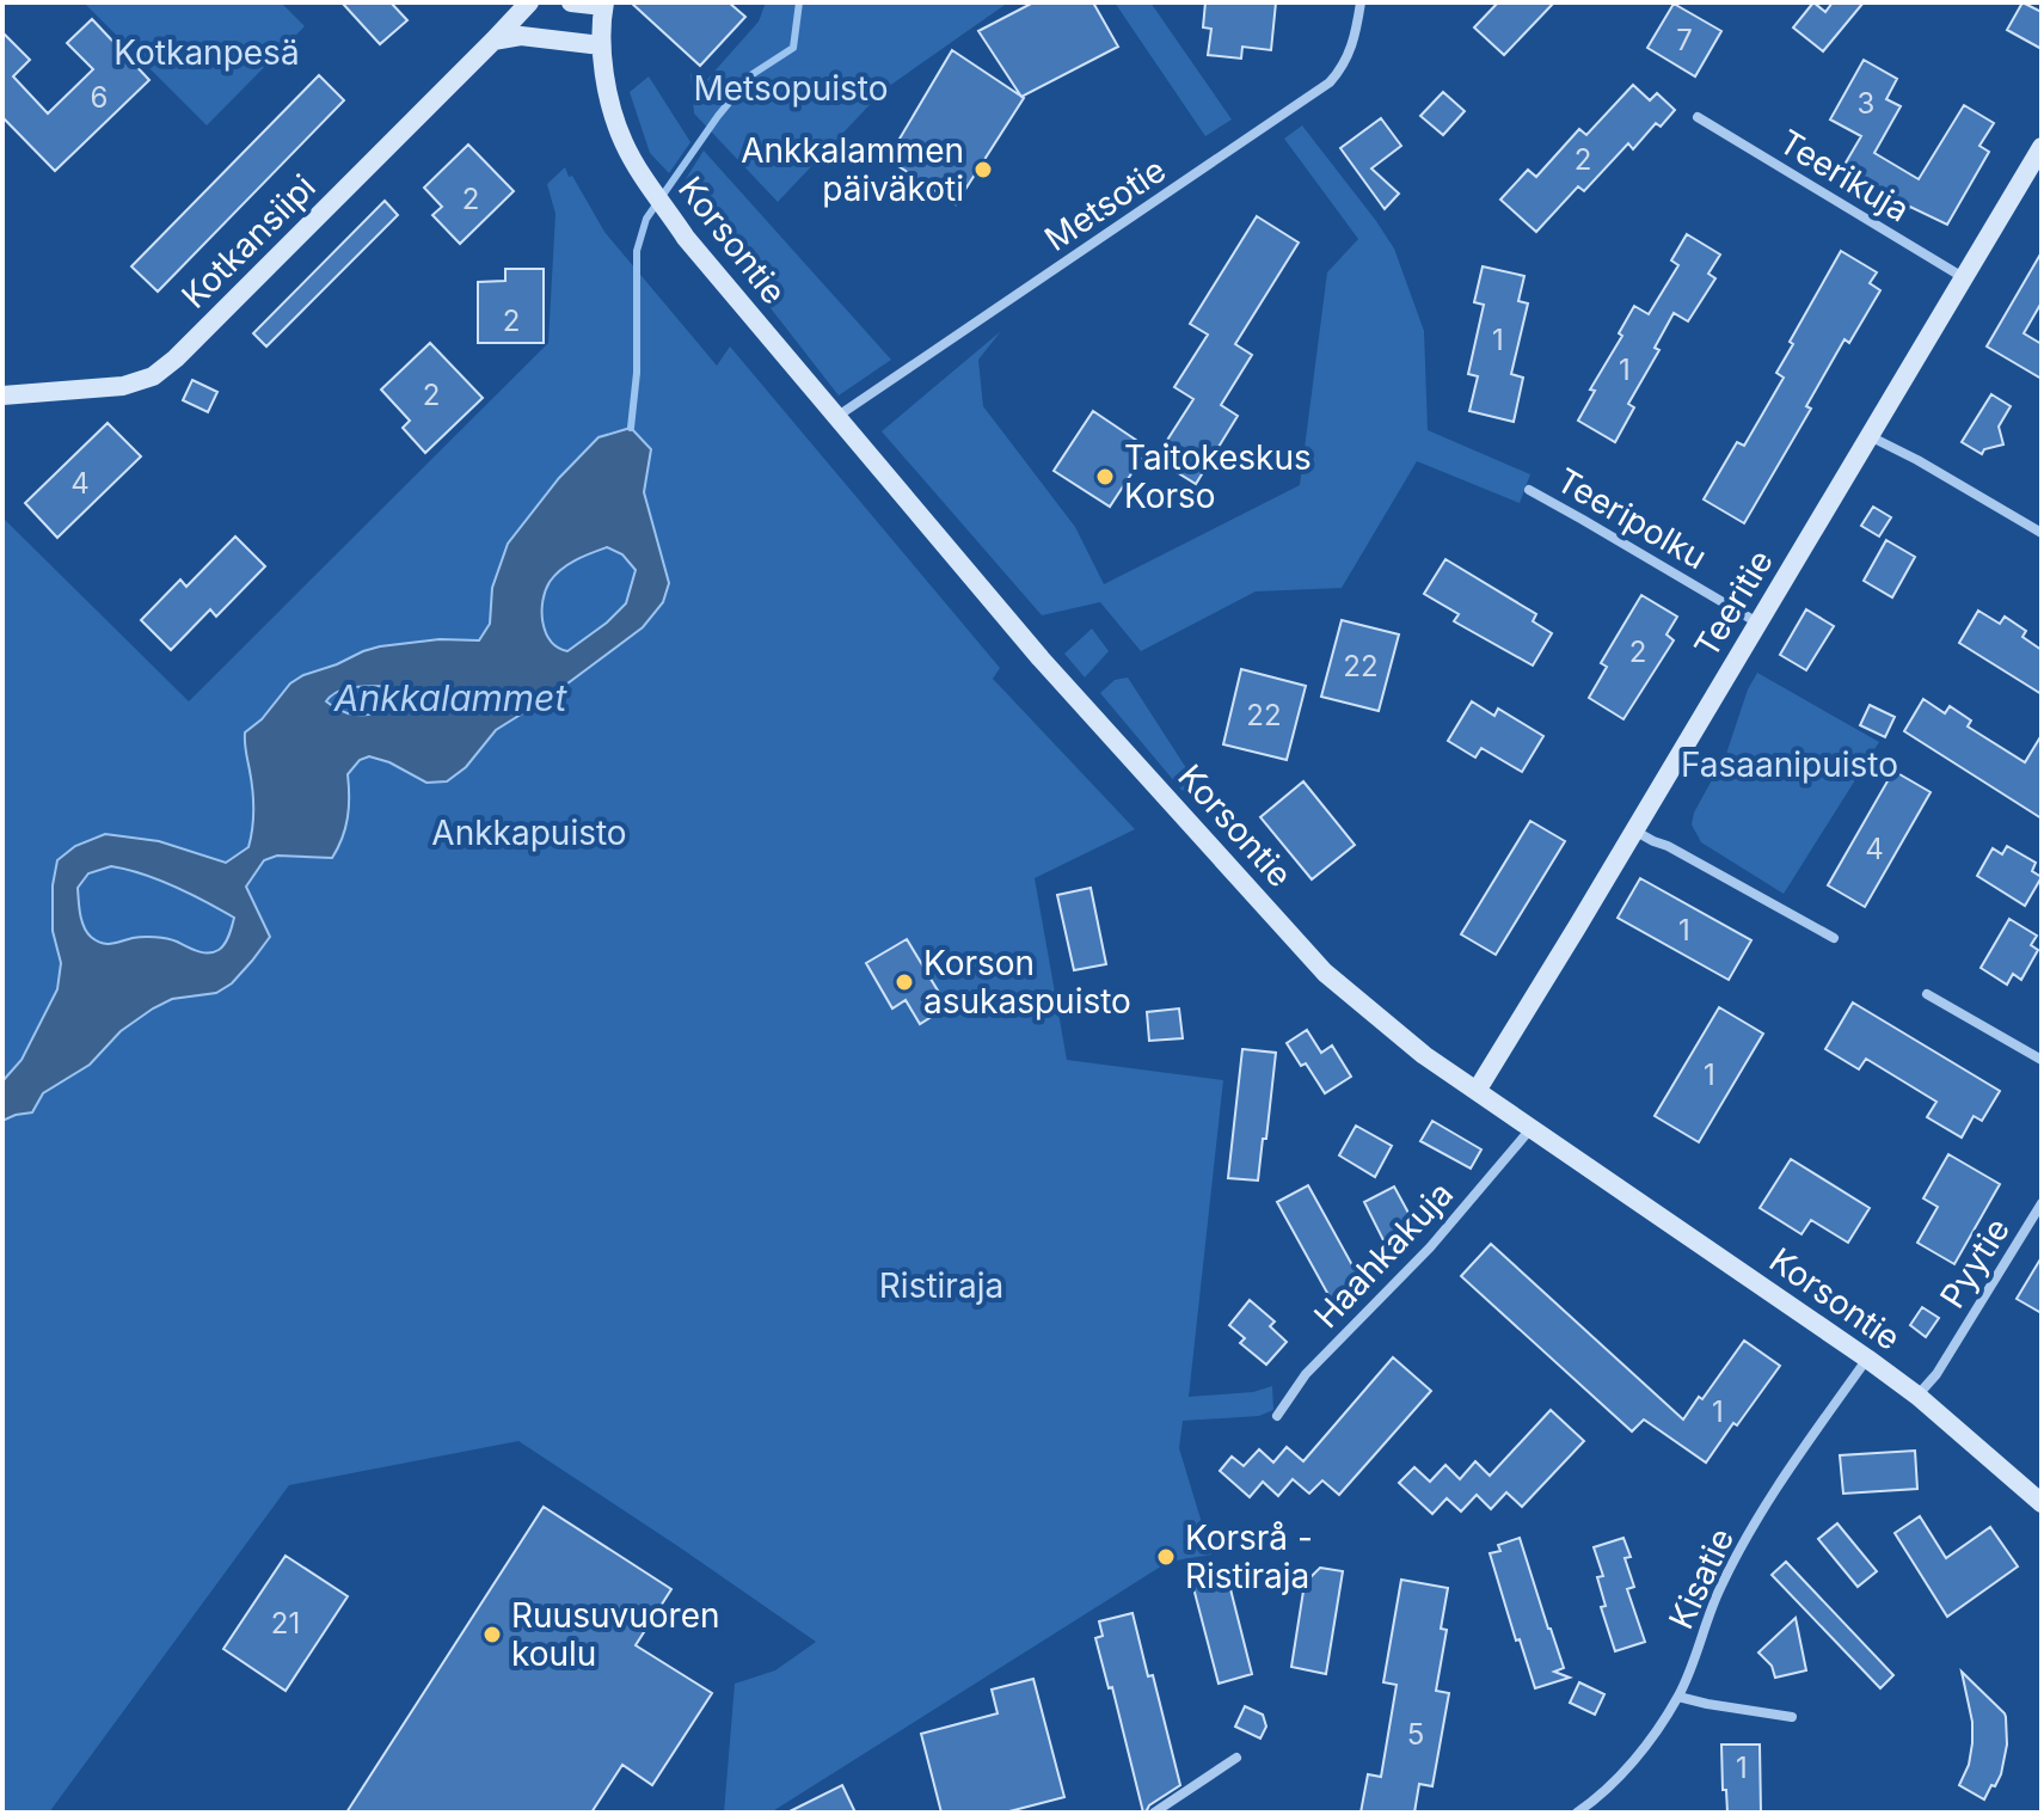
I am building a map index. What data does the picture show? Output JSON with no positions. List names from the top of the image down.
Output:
{
  "streets": {
    "main road": ["Korsontie", "Kotkansiipi", "Teeritie"],
    "street": [
      "Teerikuja",
      "Metsotie",
      "Teeripolku",
      "Haahkakuja",
      "Pyytie",
      "Kisatie"
    ]
  },
  "crossings": [
    ["Teerikuja", "Teeritie"],
    ["Metsotie", "Korsontie"],
    ["Korsontie", "Teeritie"],
    ["Korsontie", "Haahkakuja"],
    ["Korsontie", "Pyytie"],
    ["Korsontie", "Kisatie"],
    ["Teeripolku", "Teeritie"]
  ],
  "water": ["Ankkalammet"],
  "parks": [
    "Kotkanpesä",
    "Metsopuisto",
    "Fasaanipuisto",
    "Ankkapuisto",
    "Ristiraja"
  ],
  "places": [
    "Ankkalammen päiväkoti",
    "Taitokeskus Korso",
    "Korson asukaspuisto",
    "Korsrå - Ristiraja",
    "Ruusuvuoren koulu"
  ],
  "house_numbers": [
    "7",
    "6",
    "3",
    "2",
    "2",
    "2",
    "1",
    "1",
    "2",
    "4",
    "2",
    "22",
    "22",
    "4",
    "1",
    "1",
    "1",
    "21",
    "5",
    "1"
  ]
}
